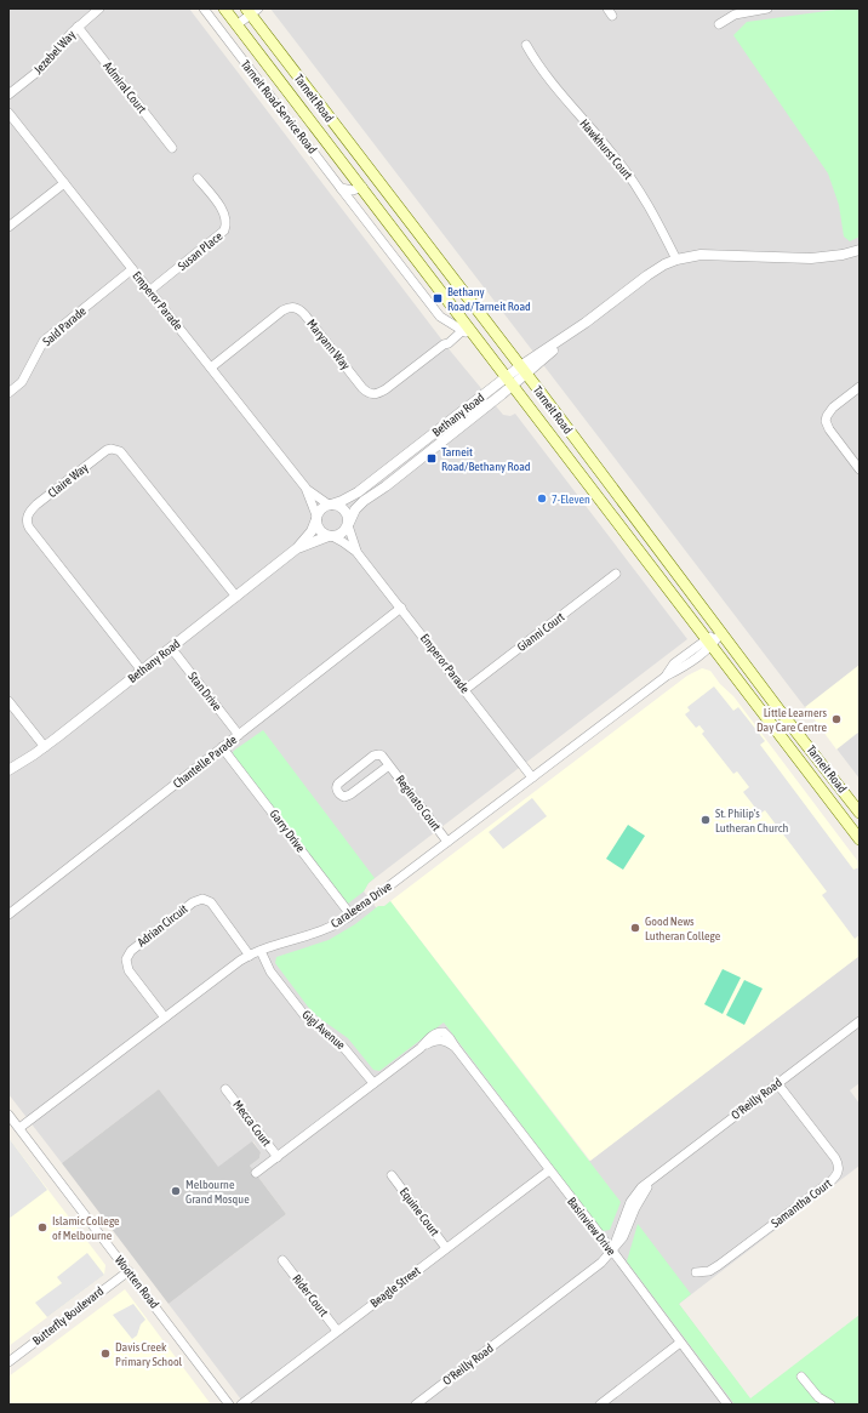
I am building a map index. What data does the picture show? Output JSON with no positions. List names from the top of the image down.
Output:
{
  "streets": {
    "main road": ["Tarneit Road"],
    "street": [
      "Jezebel Way",
      "Admiral Court",
      "Tarneit Road Service Road",
      "Hawkhurst Court",
      "Susan Place",
      "Emperor Parade",
      "Said Parade",
      "Maryann Way",
      "Bethany Road",
      "Claire Way",
      "Gianni Court",
      "Stan Drive",
      "Chantelle Parade",
      "Reginato Court",
      "Garry Drive",
      "Caraleena Drive",
      "Adrian Circuit",
      "Gigi Avenue",
      "O'Reilly Road",
      "Mecca Court",
      "Samantha Court",
      "Equine Court",
      "Basinview Drive",
      "Wootten Road",
      "Beagle Street",
      "Rider Court",
      "Butterfly Boulevard"
    ]
  },
  "crossings": [
    ["Jezebel Way", "Admiral Court"],
    ["Tarneit Road", "Tarneit Road Service Road"],
    ["Tarneit Road", "Maryann Way"],
    ["Tarneit Road", "Bethany Road"],
    ["Tarneit Road", "Caraleena Drive"],
    ["Hawkhurst Court", "Bethany Road"],
    ["Susan Place", "Emperor Parade"],
    ["Emperor Parade", "Said Parade"],
    ["Emperor Parade", "Maryann Way"],
    ["Emperor Parade", "Bethany Road"],
    ["Emperor Parade", "Gianni Court"],
    ["Emperor Parade", "Chantelle Parade"],
    ["Emperor Parade", "Caraleena Drive"],
    ["Bethany Road", "Claire Way"],
    ["Bethany Road", "Stan Drive"],
    ["Stan Drive", "Chantelle Parade"],
    ["Chantelle Parade", "Garry Drive"],
    ["Reginato Court", "Caraleena Drive"],
    ["Garry Drive", "Caraleena Drive"],
    ["Caraleena Drive", "Adrian Circuit"],
    ["Caraleena Drive", "Gigi Avenue"],
    ["Caraleena Drive", "Wootten Road"],
    ["Gigi Avenue", "Basinview Drive"],
    ["O'Reilly Road", "Samantha Court"],
    ["O'Reilly Road", "Basinview Drive"],
    ["Mecca Court", "Basinview Drive"],
    ["Equine Court", "Beagle Street"],
    ["Basinview Drive", "Beagle Street"],
    ["Wootten Road", "Butterfly Boulevard"],
    ["Beagle Street", "Rider Court"]
  ],
  "places": {
    "transit": ["Bethany Road/Tarneit Road", "Tarneit Road/Bethany Road"],
    "other": [
      "7-Eleven",
      "Little Learners Day Care Centre",
      "St. Philip's Lutheran Church",
      "Good News Lutheran College",
      "Melbourne Grand Mosque",
      "Islamic College of Melbourne",
      "Davis Creek Primary School"
    ]
  }
}
